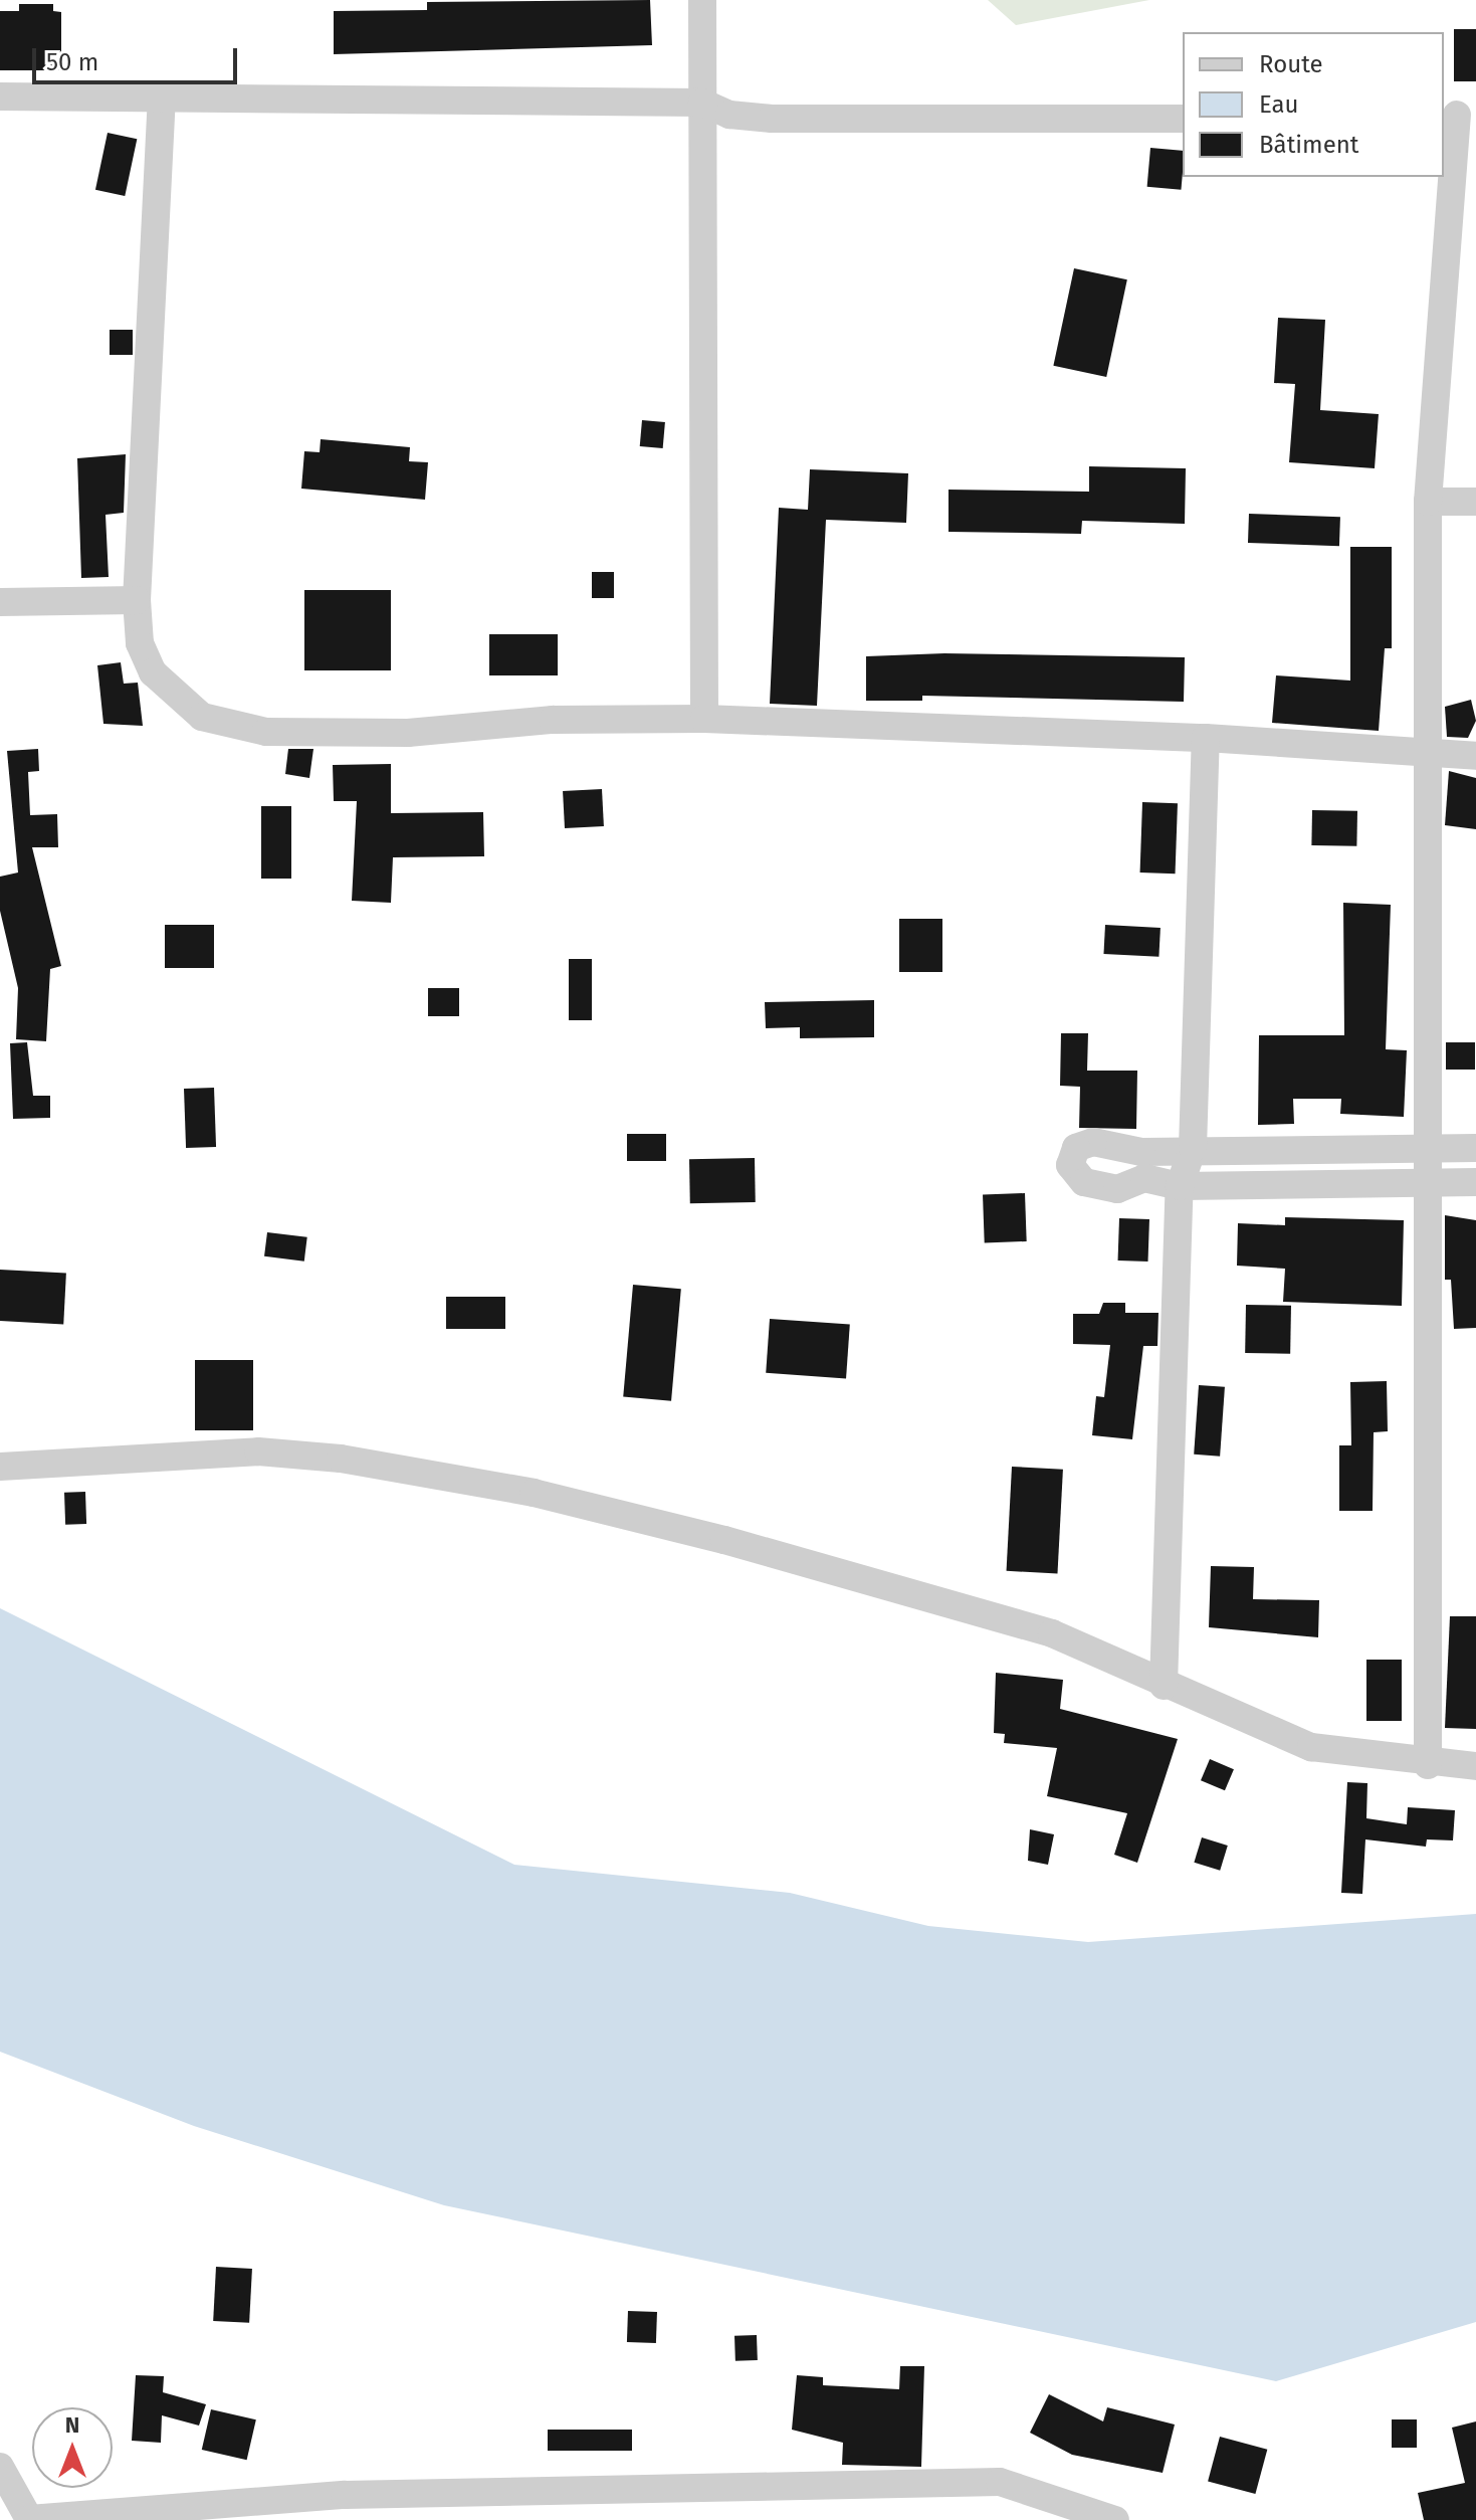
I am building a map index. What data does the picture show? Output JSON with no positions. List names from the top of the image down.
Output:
{
  "legend": ["Route", "Eau", "Bâtiment"],
  "scale_bar": "50 m",
  "north": "top"
}
